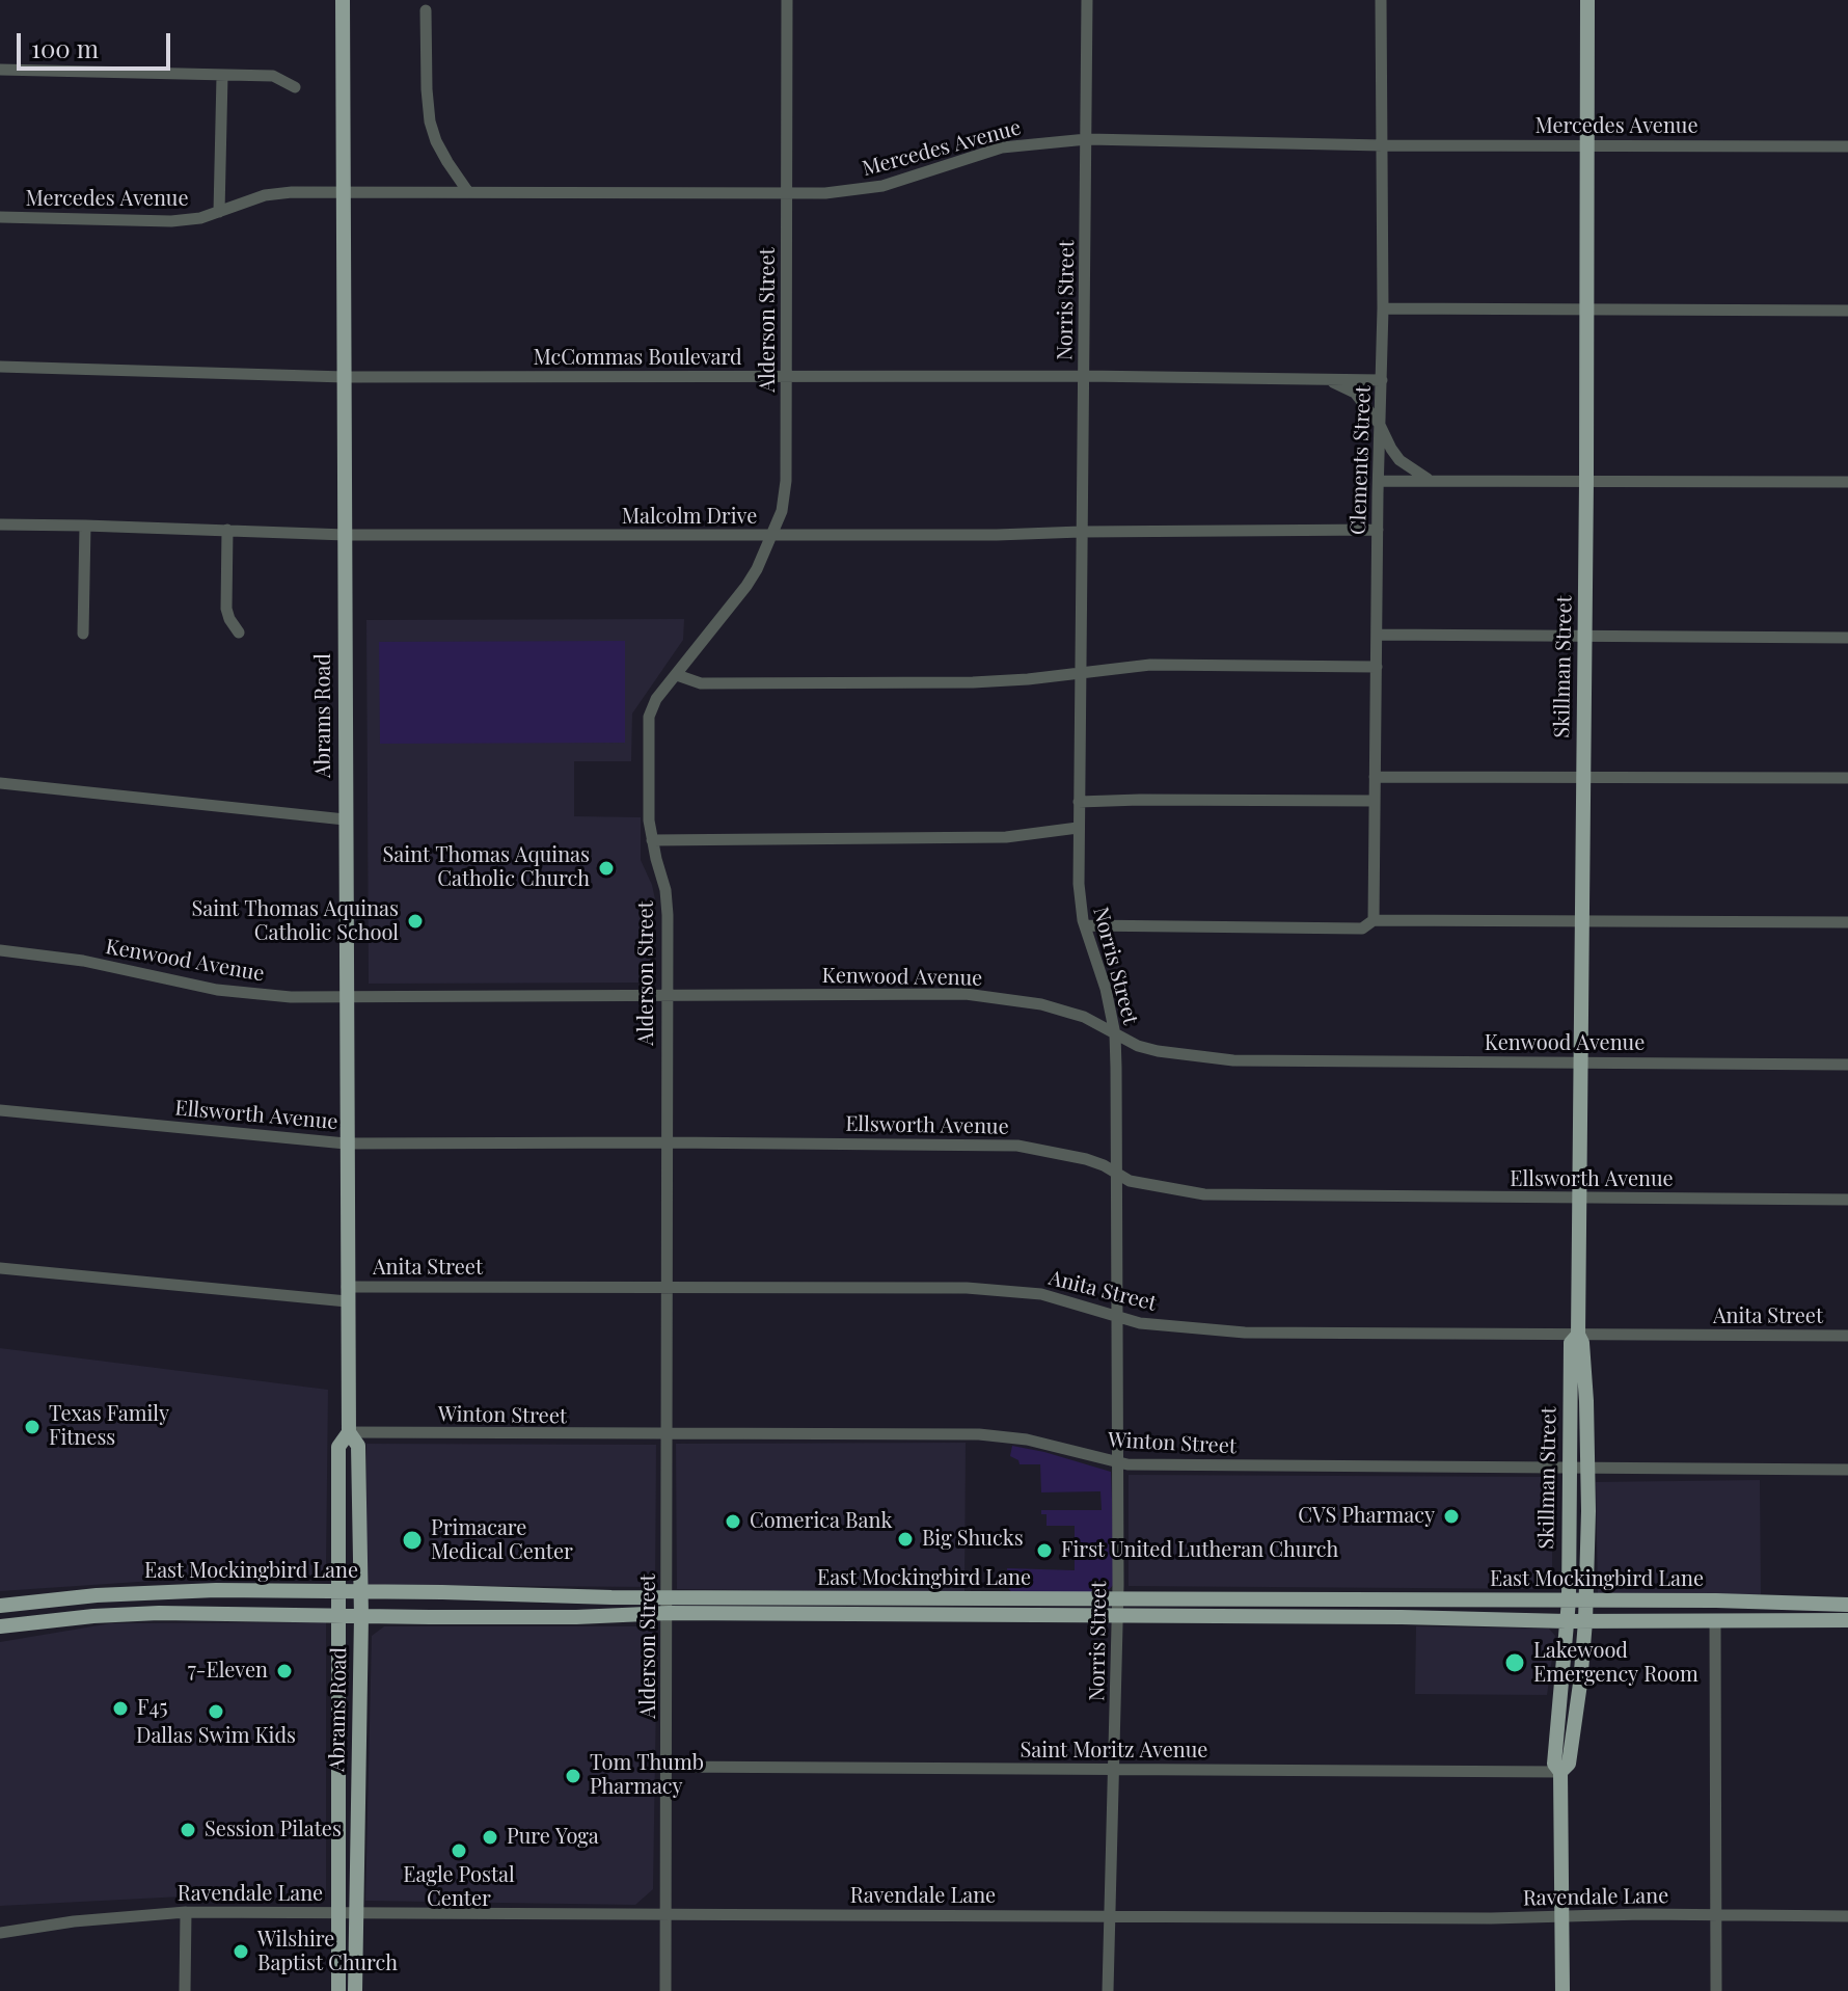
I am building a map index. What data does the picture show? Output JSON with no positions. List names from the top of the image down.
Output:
{
  "streets": {
    "main road": ["Skillman Street", "Abrams Road", "East Mockingbird Lane"],
    "street": [
      "Mercedes Avenue",
      "Norris Street",
      "Alderson Street",
      "McCommas Boulevard",
      "Clements Street",
      "Malcolm Drive",
      "Kenwood Avenue",
      "Ellsworth Avenue",
      "Anita Street",
      "Winton Street",
      "Saint Moritz Avenue",
      "Ravendale Lane"
    ]
  },
  "crossings": [
    ["Mercedes Avenue", "Norris Street"],
    ["Mercedes Avenue", "Alderson Street"],
    ["Mercedes Avenue", "Clements Street"],
    ["Mercedes Avenue", "Skillman Street"],
    ["Mercedes Avenue", "Abrams Road"],
    ["Norris Street", "McCommas Boulevard"],
    ["Norris Street", "Malcolm Drive"],
    ["Norris Street", "Kenwood Avenue"],
    ["Norris Street", "Ellsworth Avenue"],
    ["Norris Street", "Anita Street"],
    ["Norris Street", "Winton Street"],
    ["Norris Street", "East Mockingbird Lane"],
    ["Norris Street", "Saint Moritz Avenue"],
    ["Norris Street", "Ravendale Lane"],
    ["Alderson Street", "McCommas Boulevard"],
    ["Alderson Street", "Malcolm Drive"],
    ["Alderson Street", "Kenwood Avenue"],
    ["Alderson Street", "Ellsworth Avenue"],
    ["Alderson Street", "Anita Street"],
    ["Alderson Street", "Winton Street"],
    ["Alderson Street", "East Mockingbird Lane"],
    ["Alderson Street", "Saint Moritz Avenue"],
    ["Alderson Street", "Ravendale Lane"],
    ["McCommas Boulevard", "Clements Street"],
    ["McCommas Boulevard", "Abrams Road"],
    ["Clements Street", "Malcolm Drive"],
    ["Malcolm Drive", "Abrams Road"],
    ["Skillman Street", "Kenwood Avenue"],
    ["Skillman Street", "Ellsworth Avenue"],
    ["Skillman Street", "Anita Street"],
    ["Skillman Street", "Winton Street"],
    ["Skillman Street", "East Mockingbird Lane"],
    ["Skillman Street", "Saint Moritz Avenue"],
    ["Skillman Street", "Ravendale Lane"],
    ["Abrams Road", "Kenwood Avenue"],
    ["Abrams Road", "Ellsworth Avenue"],
    ["Abrams Road", "Anita Street"],
    ["Abrams Road", "Winton Street"],
    ["Abrams Road", "East Mockingbird Lane"],
    ["Abrams Road", "Ravendale Lane"]
  ],
  "places": [
    "Saint Thomas Aquinas Catholic Church",
    "Saint Thomas Aquinas Catholic School",
    "Texas Family Fitness",
    "CVS Pharmacy",
    "Comerica Bank",
    "Big Shucks",
    "Primacare Medical Center",
    "First United Lutheran Church",
    "Lakewood Emergency Room",
    "7-Eleven",
    "F45",
    "Dallas Swim Kids",
    "Tom Thumb Pharmacy",
    "Session Pilates",
    "Pure Yoga",
    "Eagle Postal Center",
    "Wilshire Baptist Church"
  ],
  "scale_bar": "100 m"
}
